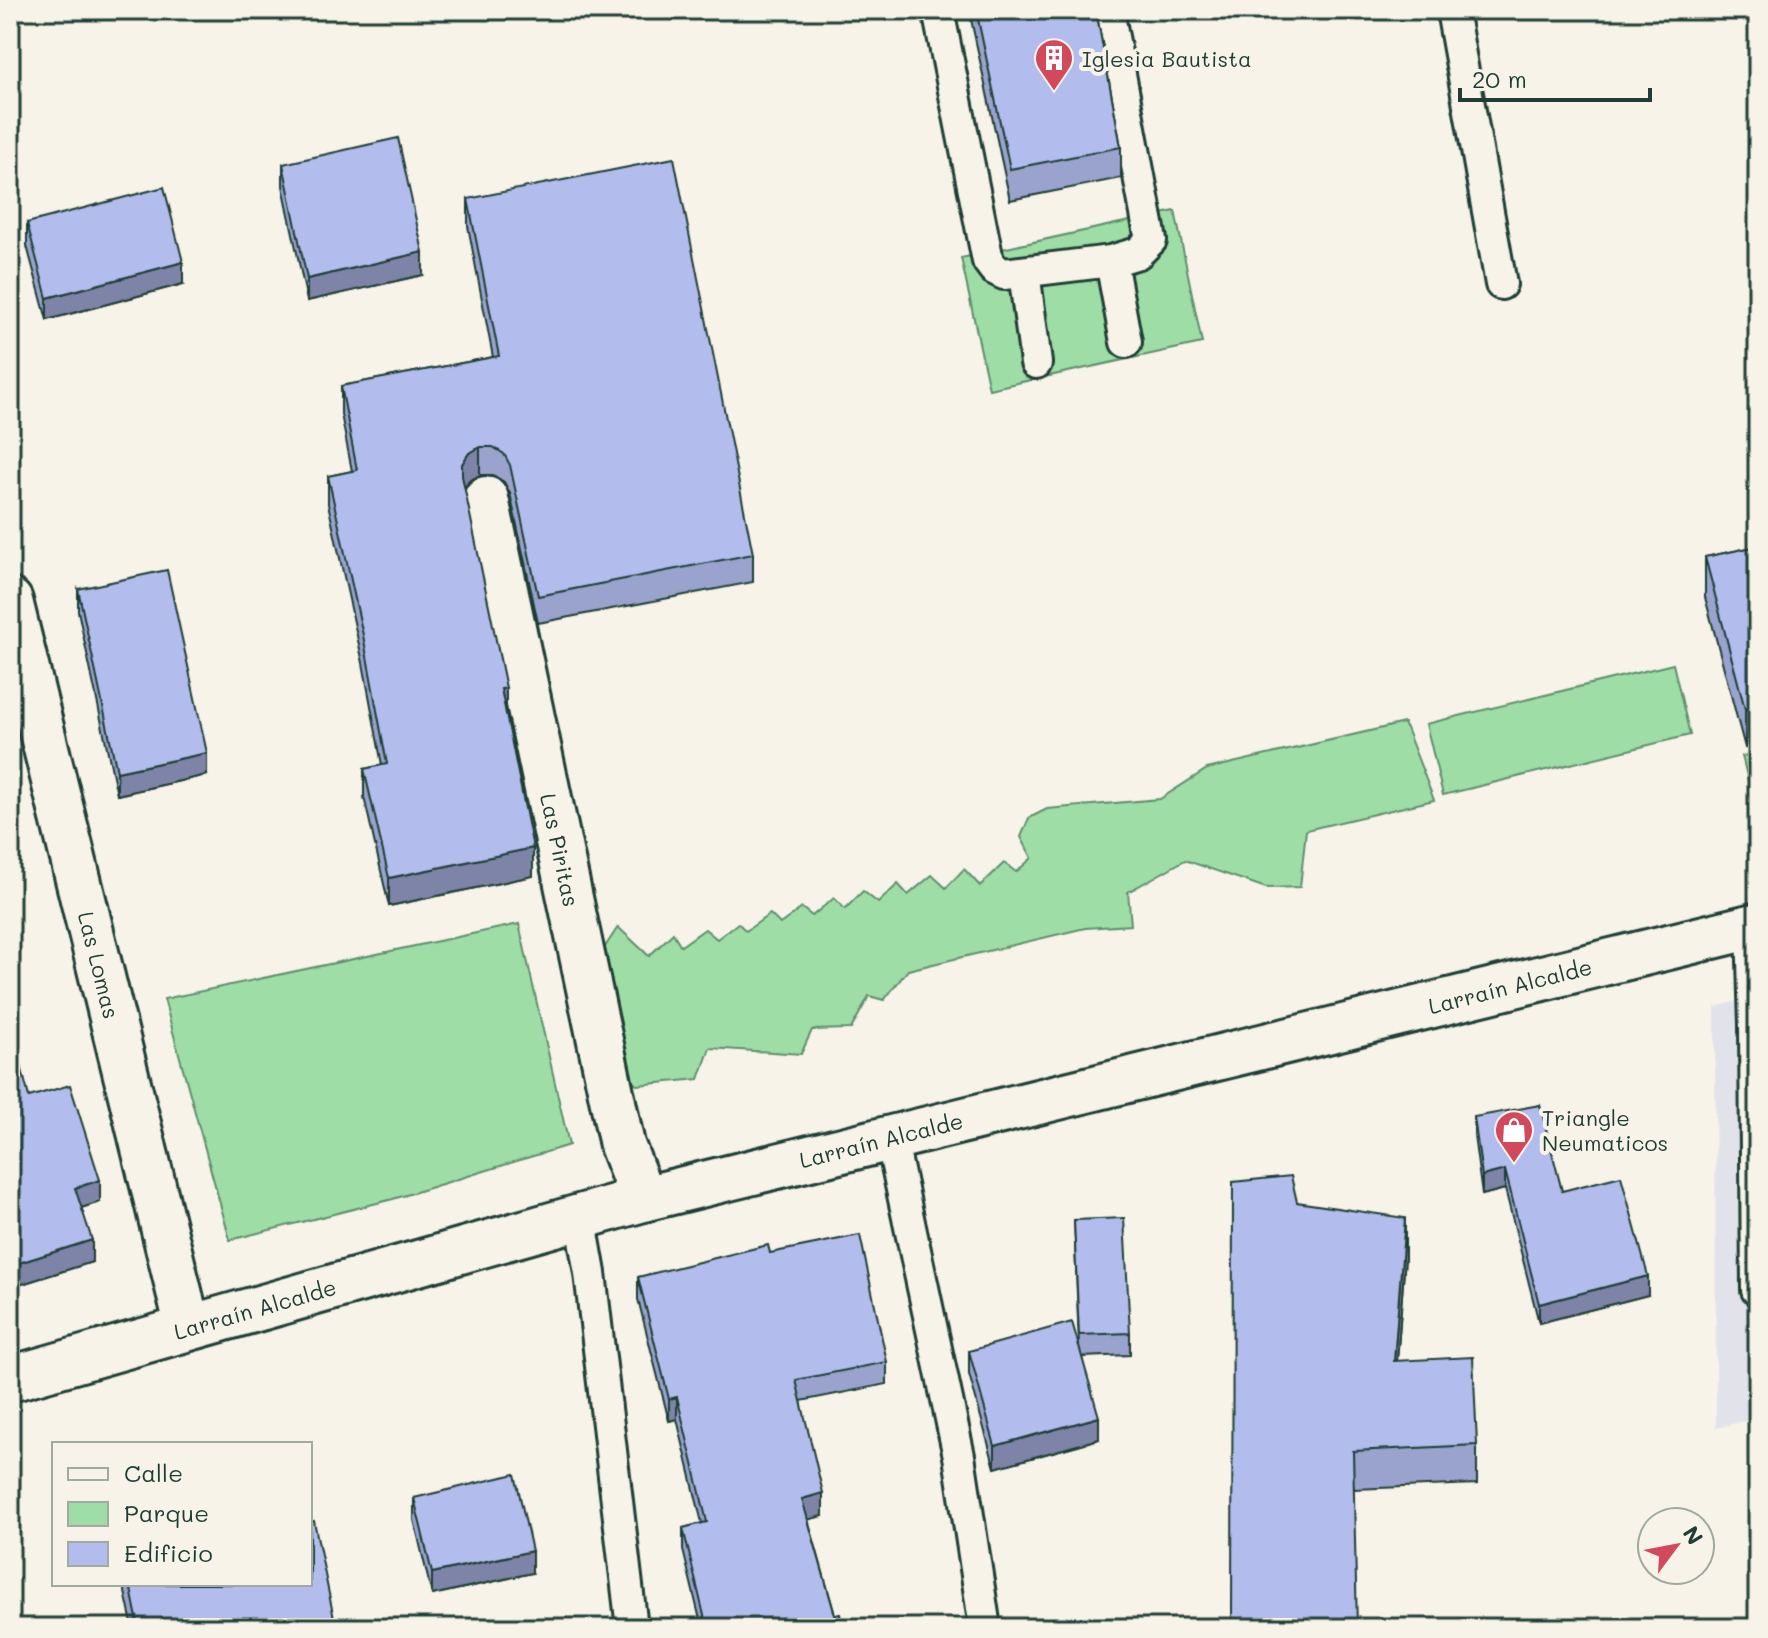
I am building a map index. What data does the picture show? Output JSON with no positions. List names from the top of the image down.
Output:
{
  "streets": {
    "street": ["Las Piritas", "Las Lomas", "Larraín Alcalde"]
  },
  "crossings": [
    ["Las Piritas", "Larraín Alcalde"],
    ["Las Lomas", "Larraín Alcalde"]
  ],
  "places": {
    "building": ["Iglesia Bautista"],
    "shop": ["Triangle Neumaticos"]
  },
  "legend": ["Calle", "Parque", "Edificio"],
  "scale_bar": "20 m",
  "north": "top right"
}
